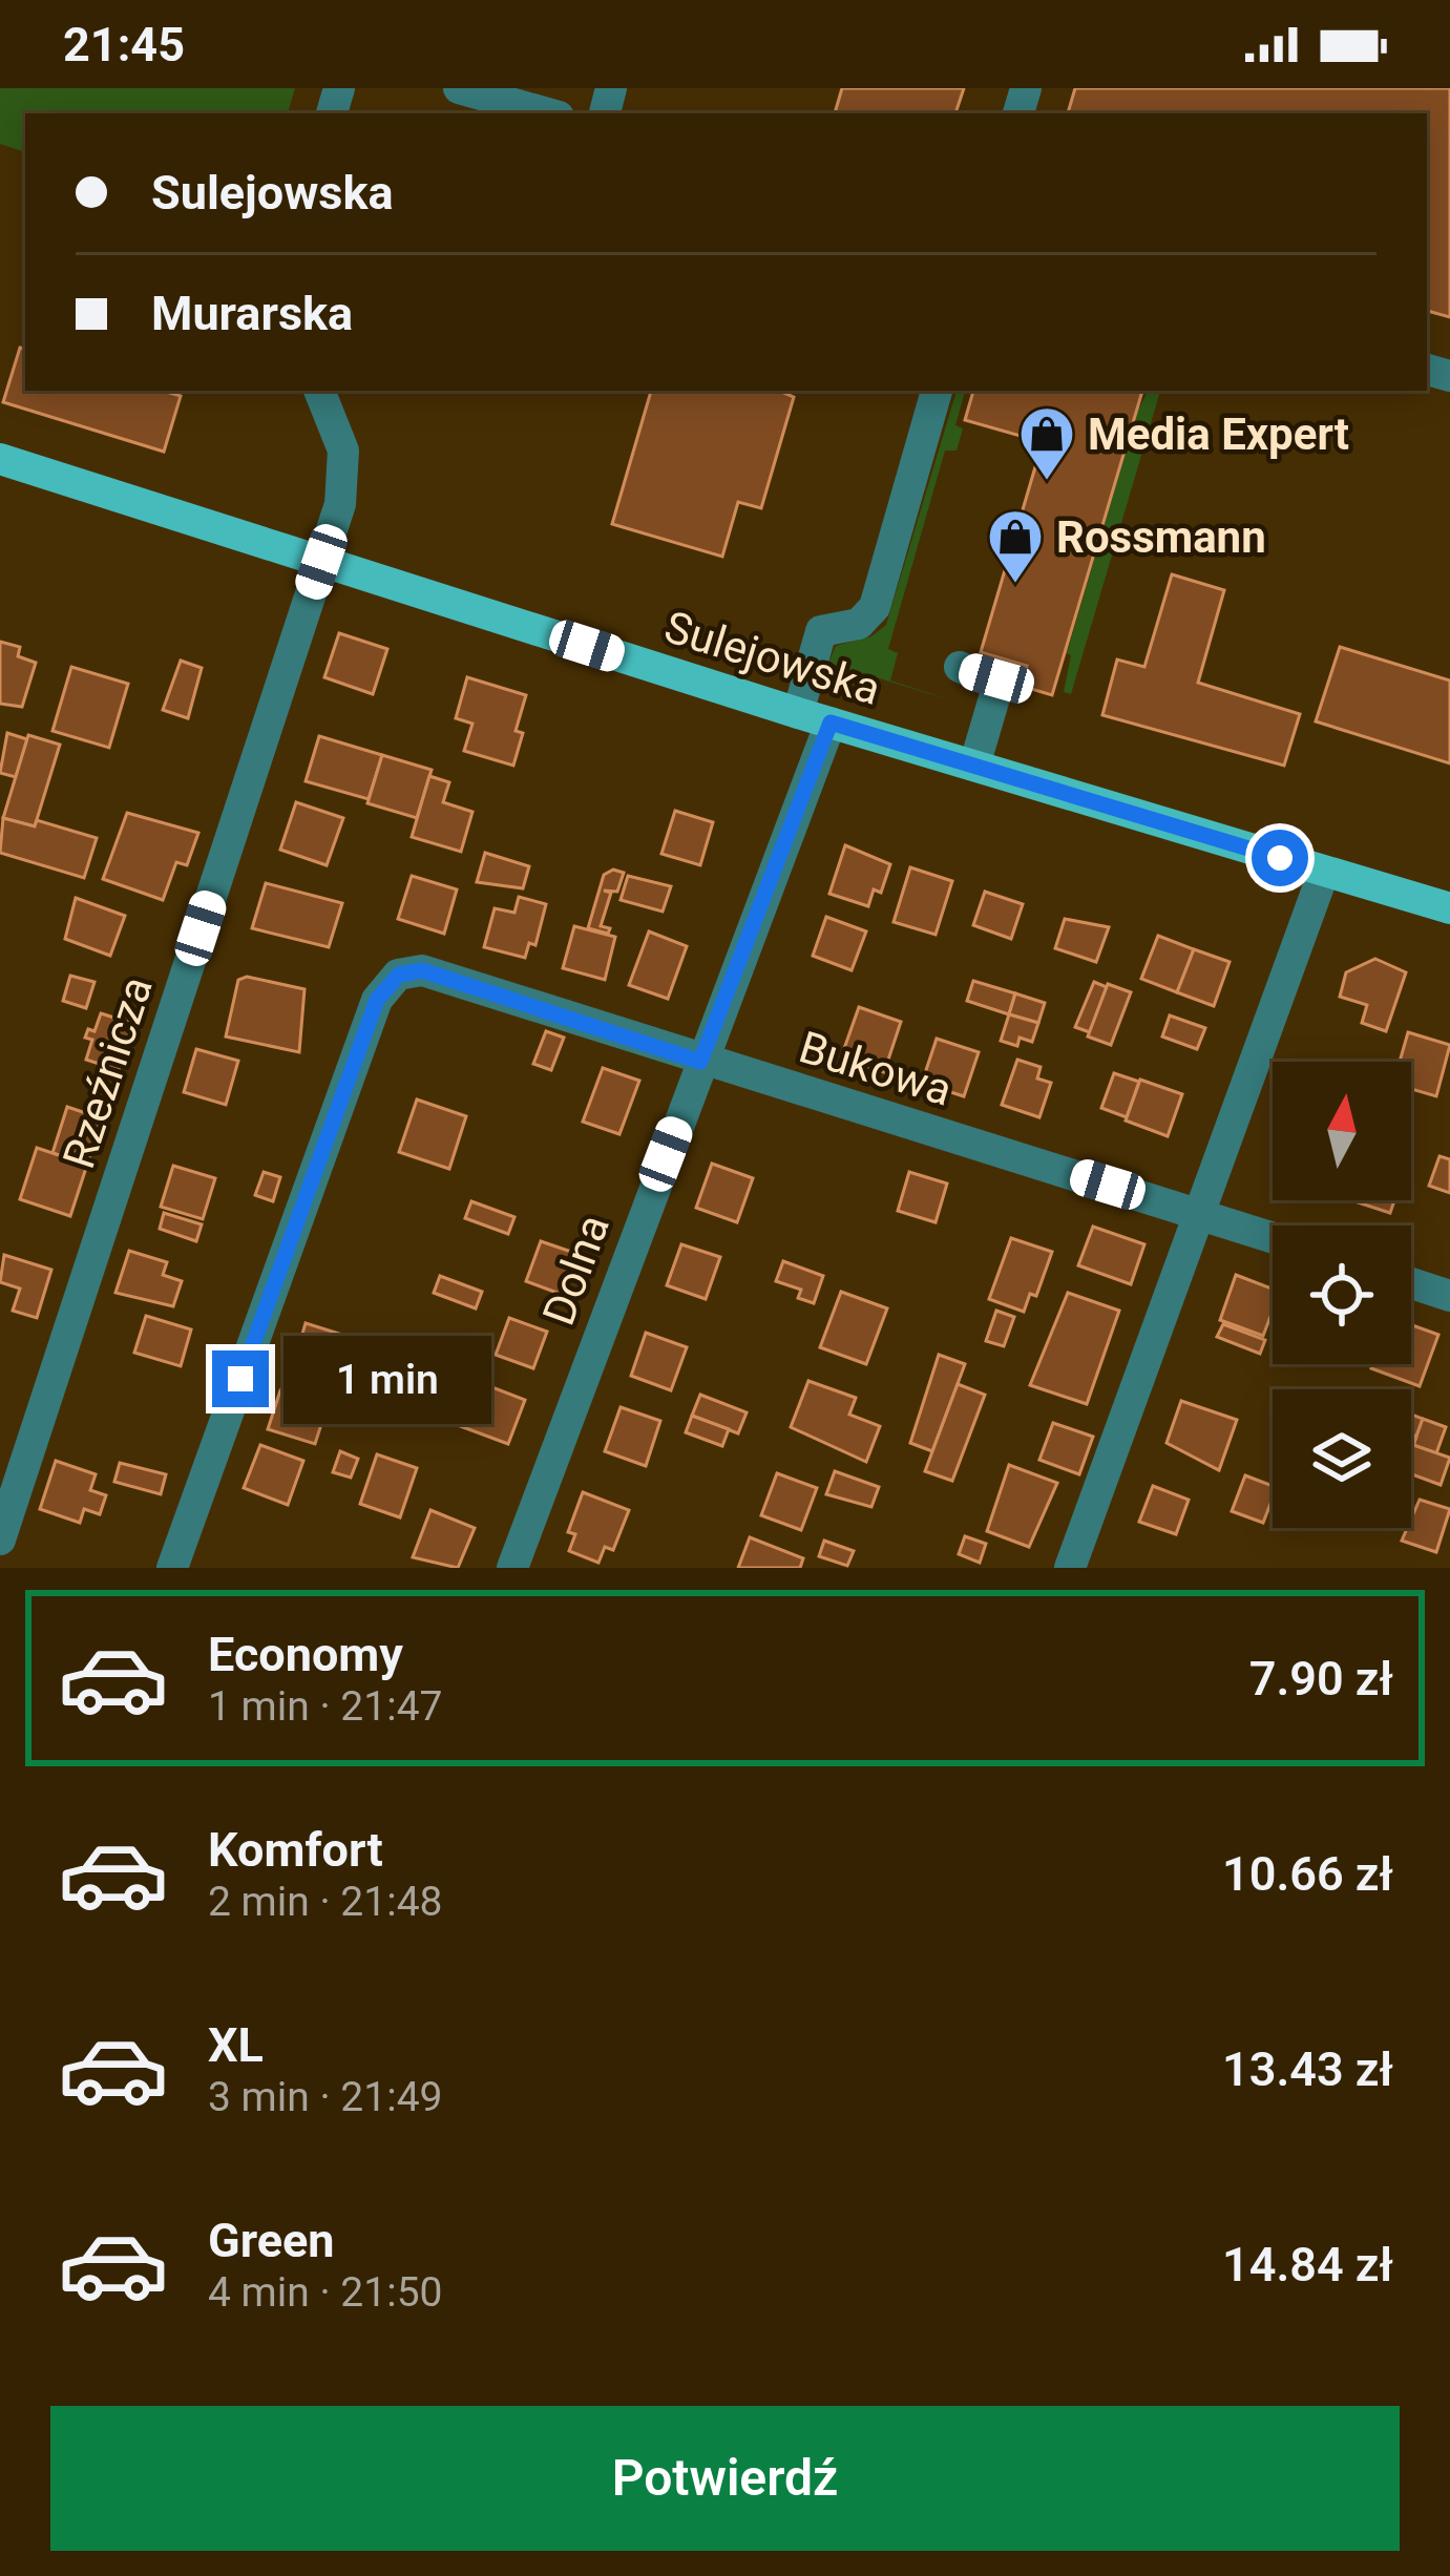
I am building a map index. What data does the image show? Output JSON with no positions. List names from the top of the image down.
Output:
{
  "streets": {
    "main road": ["Sulejowska"],
    "street": ["Bukowa", "Rzeźnicza", "Dolna"]
  },
  "crossings": [
    ["Sulejowska", "Rzeźnicza"],
    ["Sulejowska", "Dolna"],
    ["Bukowa", "Dolna"]
  ],
  "places": {
    "shop": ["Media Expert", "Rossmann"]
  },
  "north": "top",
  "page": {
    "status": "21:45",
    "banner": ["Sulejowska", "Murarska"],
    "bubble": "1 min",
    "list": [
      {
        "name": "Economy",
        "note": "1 min · 21:47",
        "value": "7.90 zł"
      },
      {
        "name": "Komfort",
        "note": "2 min · 21:48",
        "value": "10.66 zł"
      },
      {
        "name": "XL",
        "note": "3 min · 21:49",
        "value": "13.43 zł"
      },
      {
        "name": "Green",
        "note": "4 min · 21:50",
        "value": "14.84 zł"
      }
    ],
    "buttons": "Potwierdź"
  }
}
